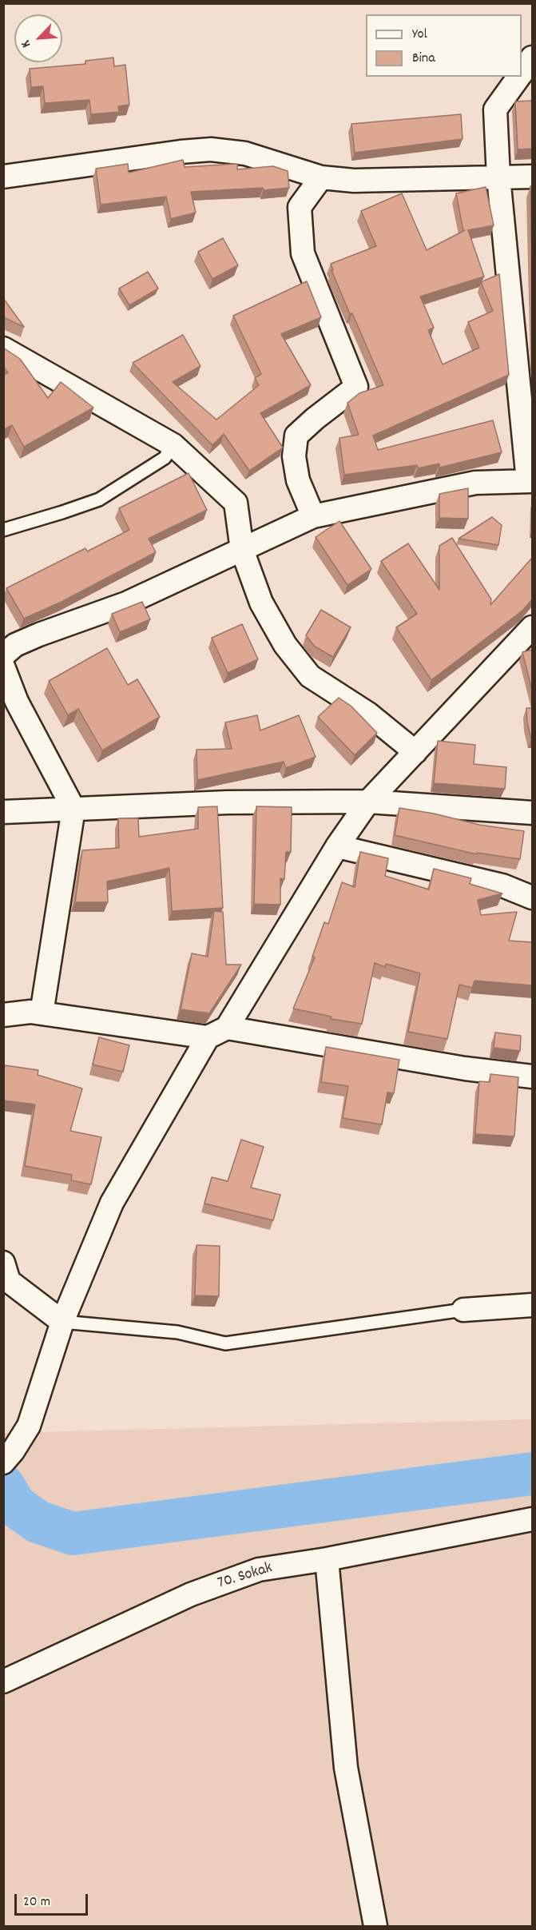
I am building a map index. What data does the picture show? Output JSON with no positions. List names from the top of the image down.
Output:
{
  "streets": {
    "street": ["70. Sokak"]
  },
  "legend": ["Yol", "Bina"],
  "scale_bar": "20 m",
  "north": "bottom left"
}
